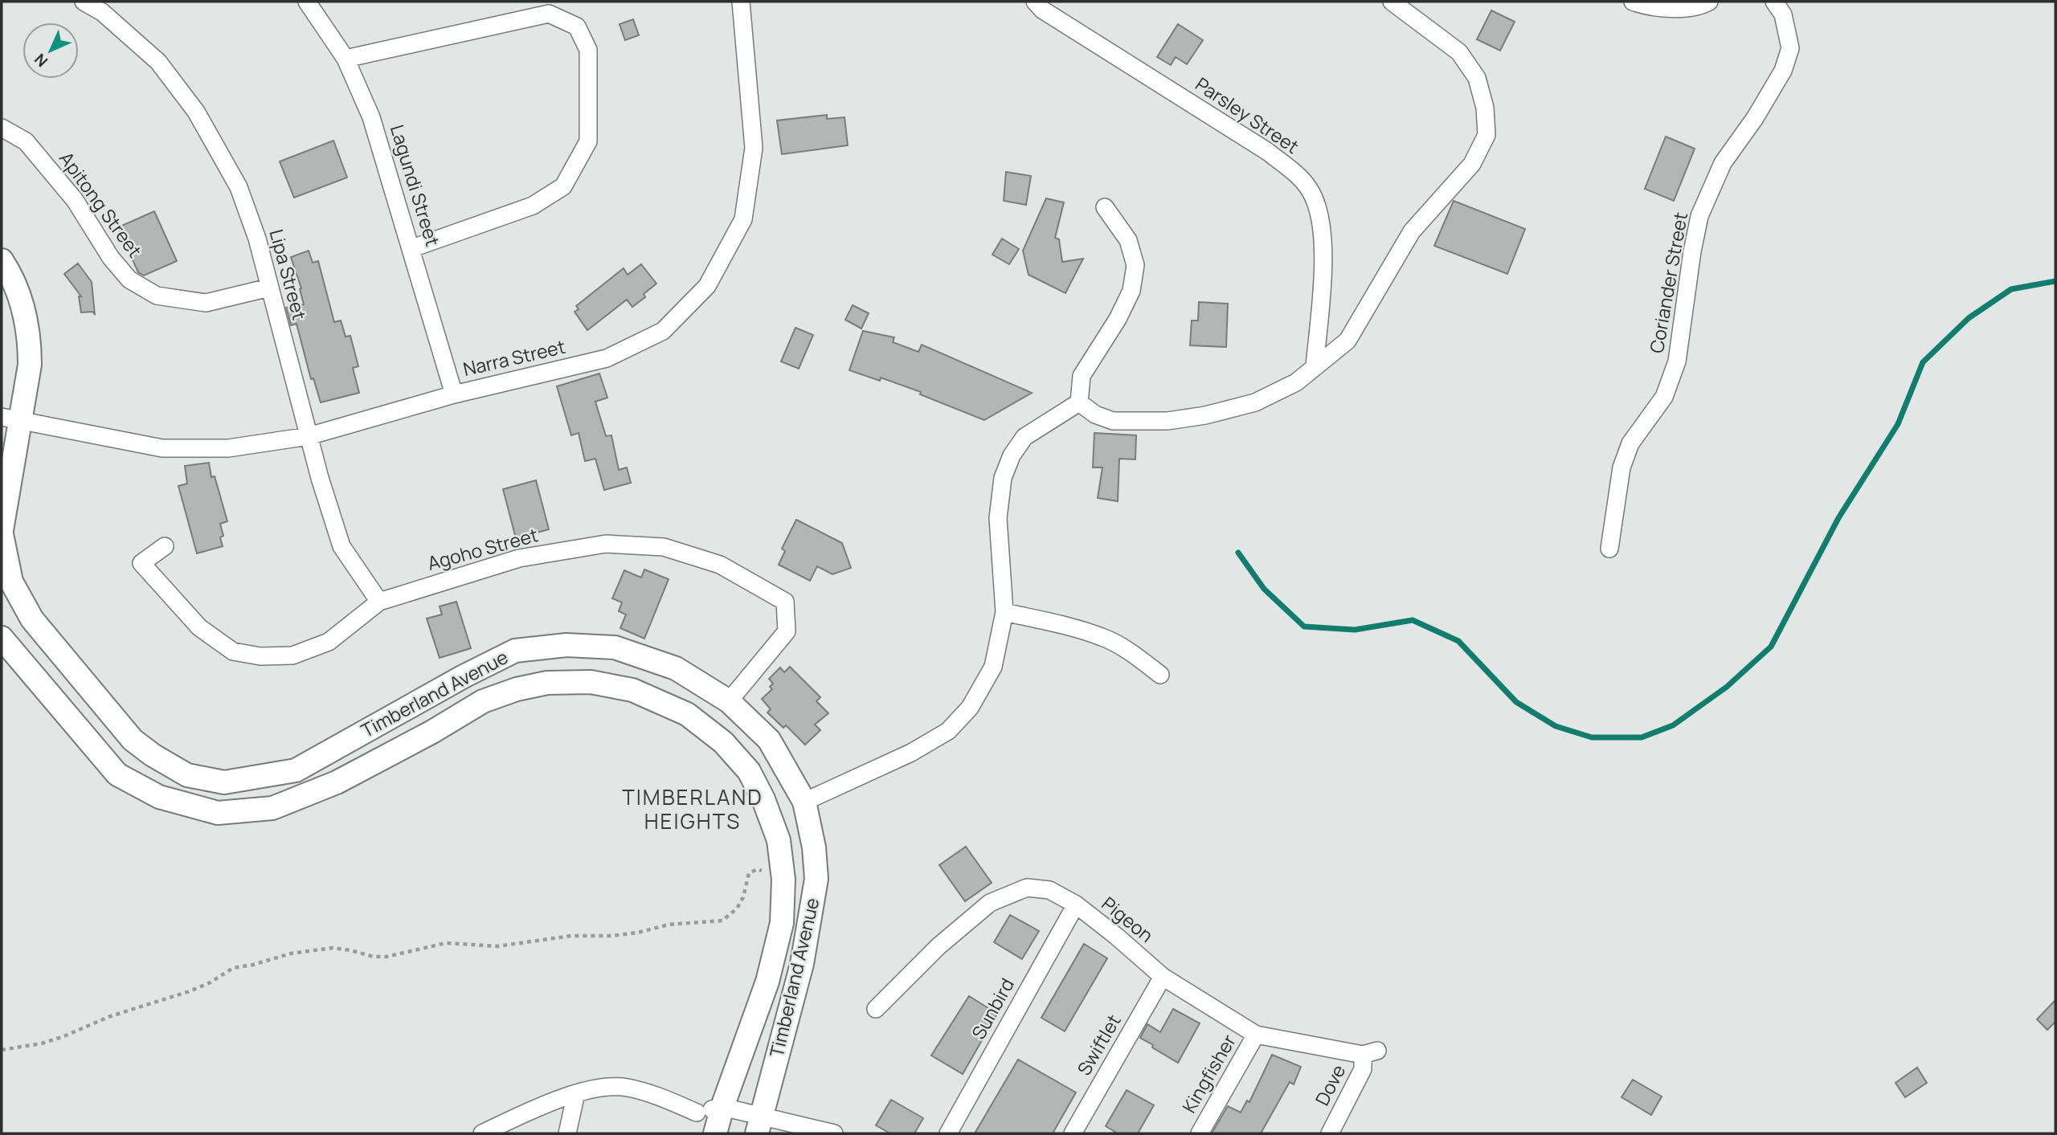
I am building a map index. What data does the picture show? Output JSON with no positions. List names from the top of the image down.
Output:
{
  "streets": {
    "street": [
      "Parsley Street",
      "Lagundi Street",
      "Apitong Street",
      "Lipa Street",
      "Coriander Street",
      "Narra Street",
      "Agoho Street",
      "Timberland Avenue",
      "Pigeon",
      "Sunbird",
      "Swiftlet",
      "Kingfisher",
      "Dove"
    ]
  },
  "crossings": [
    ["Lagundi Street", "Narra Street"],
    ["Apitong Street", "Lipa Street"],
    ["Lipa Street", "Narra Street"],
    ["Lipa Street", "Agoho Street"],
    ["Narra Street", "Timberland Avenue"],
    ["Agoho Street", "Timberland Avenue"],
    ["Pigeon", "Sunbird"],
    ["Pigeon", "Swiftlet"],
    ["Pigeon", "Kingfisher"],
    ["Pigeon", "Dove"]
  ],
  "districts": ["TIMBERLAND HEIGHTS"],
  "north": "bottom left"
}
